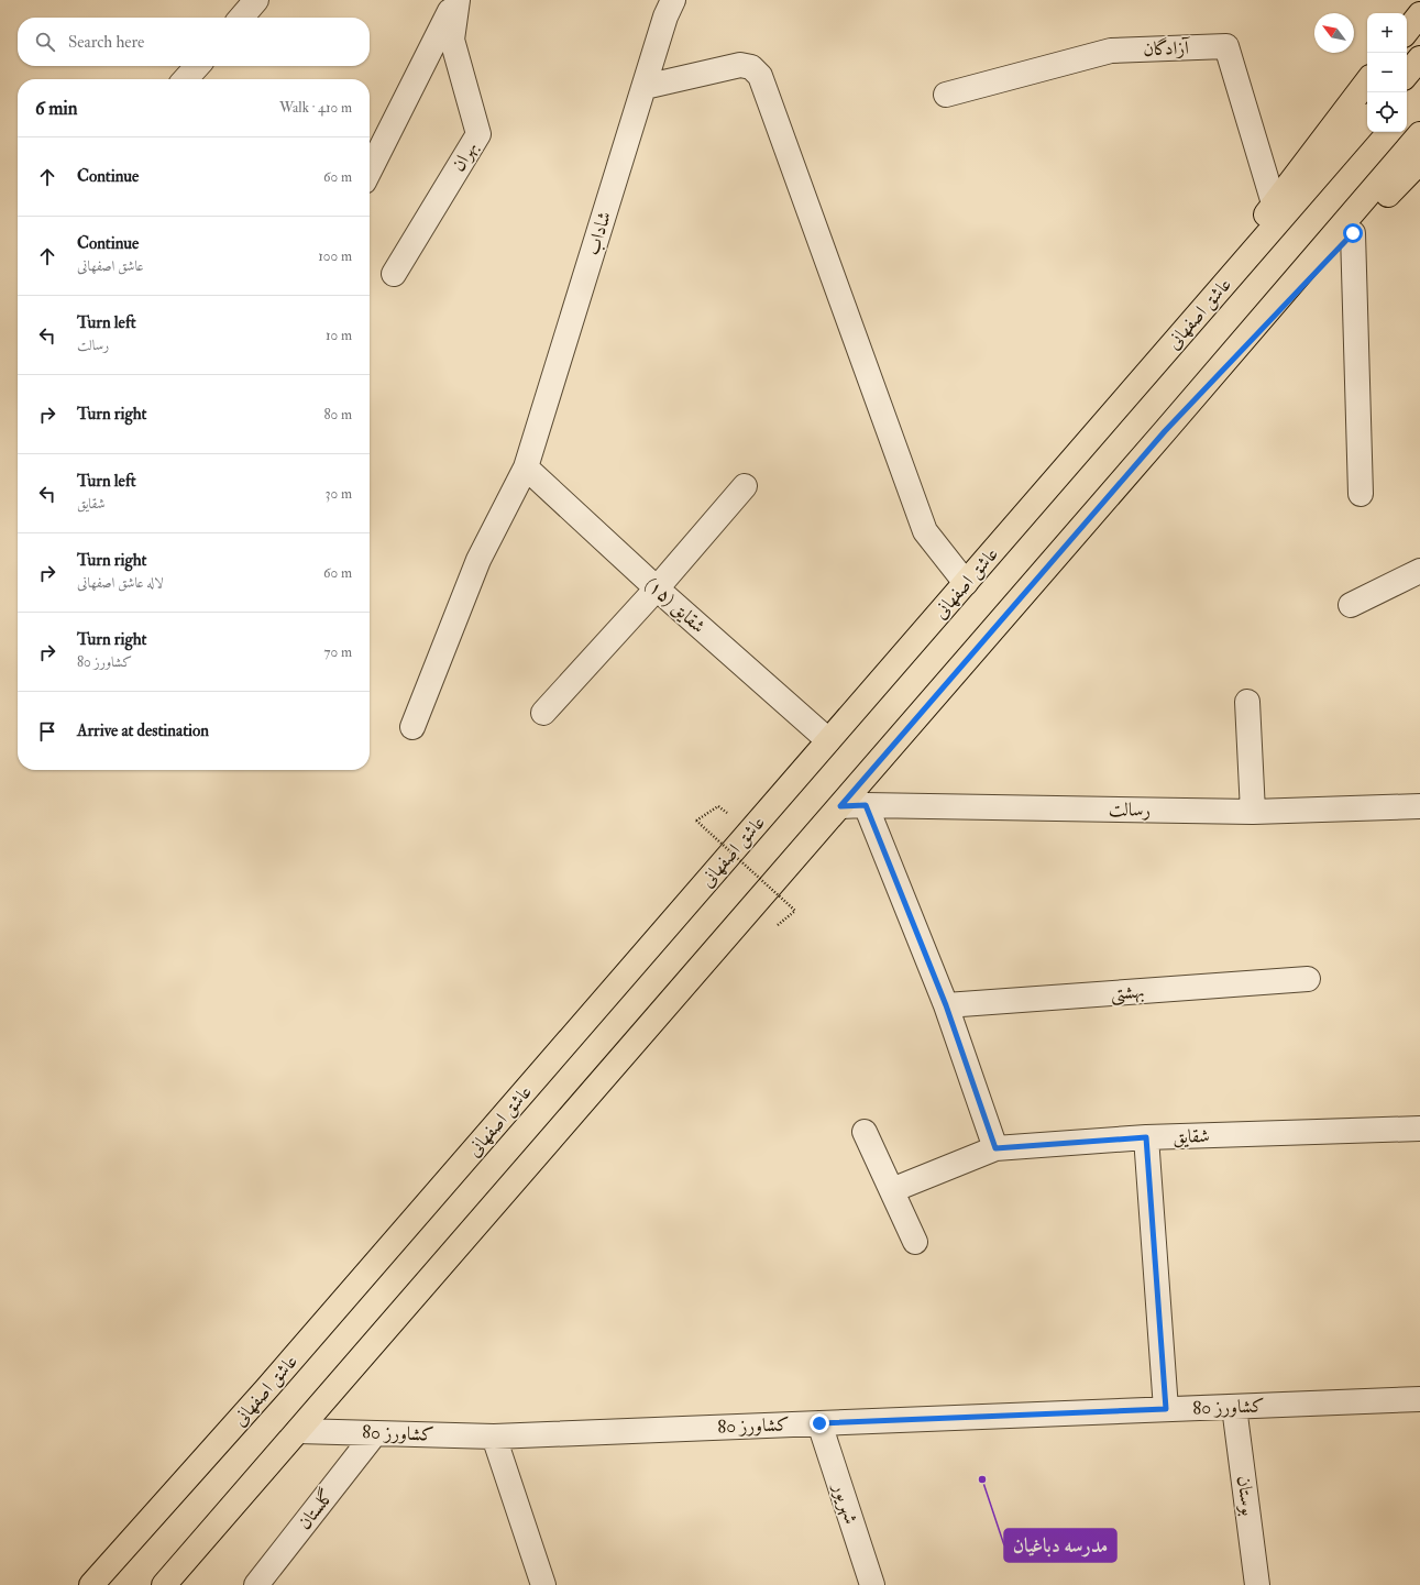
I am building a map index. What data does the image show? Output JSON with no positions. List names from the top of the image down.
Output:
{
  "streets": {
    "main road": ["عاشق اصفهانی"],
    "street": [
      "آزادگان",
      "بهران",
      "شاداب",
      "شقایق (۱۵)",
      "رسالت",
      "بهشتی",
      "شقایق",
      "کشاورز 80",
      "بوستان",
      "شهریور",
      "گلستان"
    ]
  },
  "crossings": [
    ["شاداب", "شقایق (۱۵)"],
    ["عاشق اصفهانی", "شقایق (۱۵)"],
    ["کشاورز 80", "بوستان"],
    ["کشاورز 80", "شهریور"],
    ["کشاورز 80", "گلستان"]
  ],
  "places": ["مدرسه دباغیان"],
  "north": "top left",
  "page": {
    "map_buttons": ["+", "−"],
    "search": "Search here",
    "heading": ["6 min", "Walk · 410 m"],
    "list": [
      ["Continue", "60 m"],
      ["Continue", "عاشق اصفهانی", "100 m"],
      ["Turn left", "رسالت", "10 m"],
      ["Turn right", "80 m"],
      ["Turn left", "شقایق", "30 m"],
      ["Turn right", "لاله عاشق اصفهانی", "60 m"],
      ["Turn right", "کشاورز 80", "70 m"],
      "Arrive at destination"
    ]
  }
}
